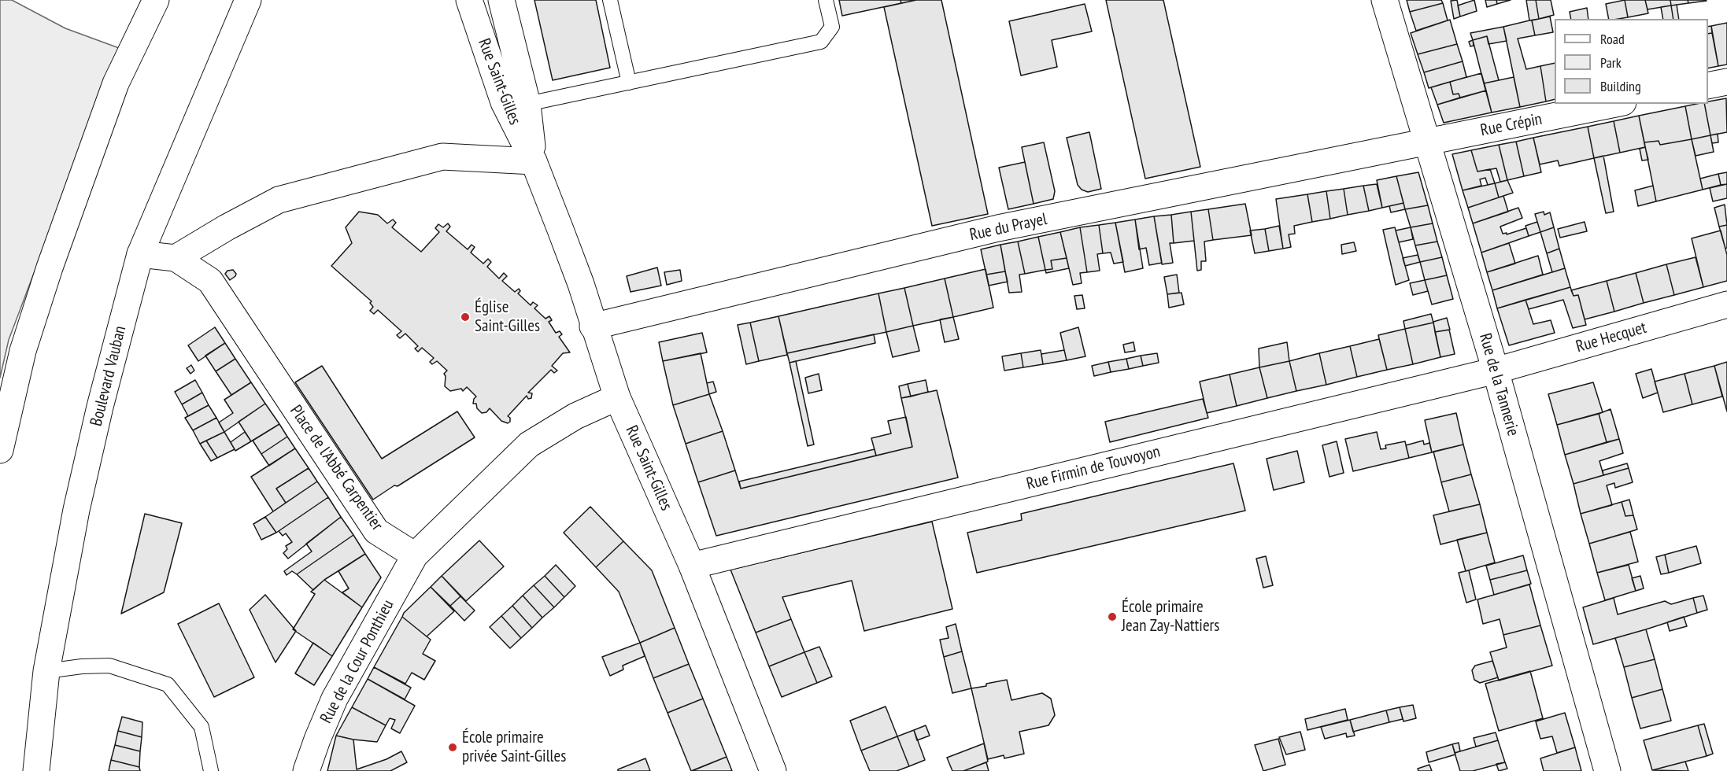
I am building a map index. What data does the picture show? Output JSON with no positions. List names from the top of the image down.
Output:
{
  "streets": {
    "street": [
      "Rue Saint-Gilles",
      "Rue Crépin",
      "Rue du Prayel",
      "Rue Hecquet",
      "Boulevard Vauban",
      "Rue de la Tannerie",
      "Place de l'Abbé Carpentier",
      "Rue Firmin de Touvoyon",
      "Rue de la Cour Ponthieu"
    ]
  },
  "crossings": [
    ["Rue Saint-Gilles", "Rue du Prayel"],
    ["Rue Saint-Gilles", "Rue Firmin de Touvoyon"],
    ["Rue Crépin", "Rue du Prayel"],
    ["Rue Crépin", "Rue de la Tannerie"],
    ["Rue du Prayel", "Rue de la Tannerie"],
    ["Rue Hecquet", "Rue de la Tannerie"],
    ["Rue Hecquet", "Rue Firmin de Touvoyon"],
    ["Boulevard Vauban", "Place de l'Abbé Carpentier"],
    ["Rue de la Tannerie", "Rue Firmin de Touvoyon"],
    ["Place de l'Abbé Carpentier", "Rue de la Cour Ponthieu"]
  ],
  "places": ["Église Saint-Gilles", "École primaire Jean Zay-Nattiers", "École primaire privée Saint-Gilles"],
  "legend": ["Road", "Park", "Building"]
}
